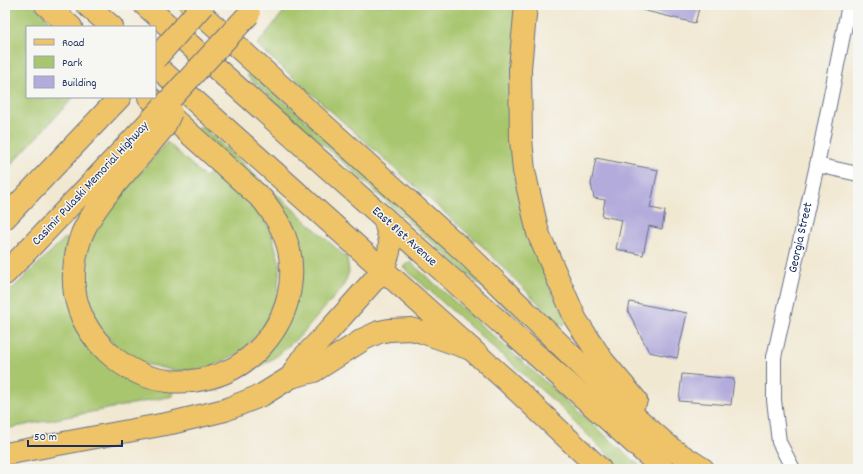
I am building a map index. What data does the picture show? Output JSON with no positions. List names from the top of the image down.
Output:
{
  "streets": {
    "main road": ["Casimir Pulaski Memorial Highway", "East 81st Avenue"],
    "street": ["Georgia Street"]
  },
  "legend": ["Road", "Park", "Building"],
  "scale_bar": "50 m"
}
